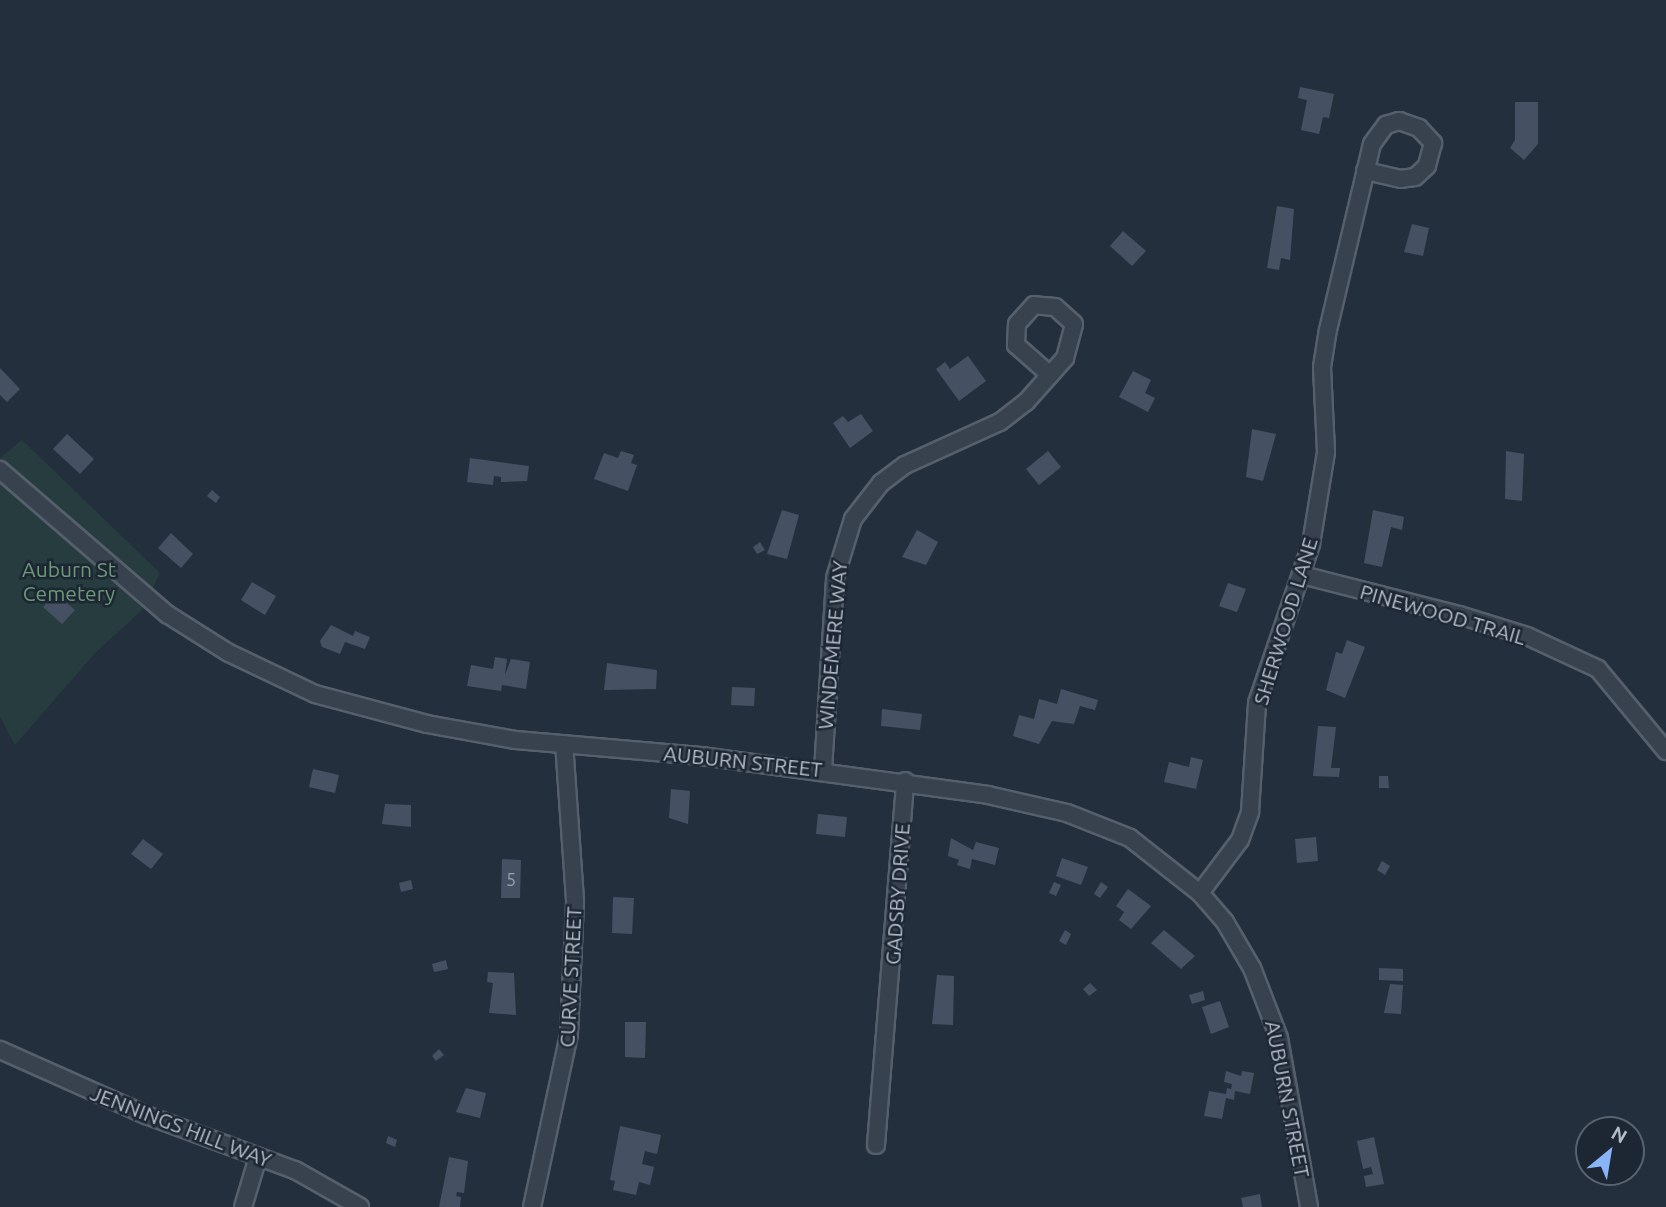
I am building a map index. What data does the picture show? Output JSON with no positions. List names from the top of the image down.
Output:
{
  "streets": {
    "street": [
      "PINEWOOD TRAIL",
      "SHERWOOD LANE",
      "WINDEMERE WAY",
      "AUBURN STREET",
      "GADSBY DRIVE",
      "CURVE STREET",
      "JENNINGS HILL WAY"
    ]
  },
  "crossings": [
    ["PINEWOOD TRAIL", "SHERWOOD LANE"],
    ["SHERWOOD LANE", "AUBURN STREET"],
    ["WINDEMERE WAY", "AUBURN STREET"],
    ["AUBURN STREET", "GADSBY DRIVE"],
    ["AUBURN STREET", "CURVE STREET"]
  ],
  "parks": ["Auburn St Cemetery"],
  "house_numbers": ["5"],
  "north": "top right"
}
